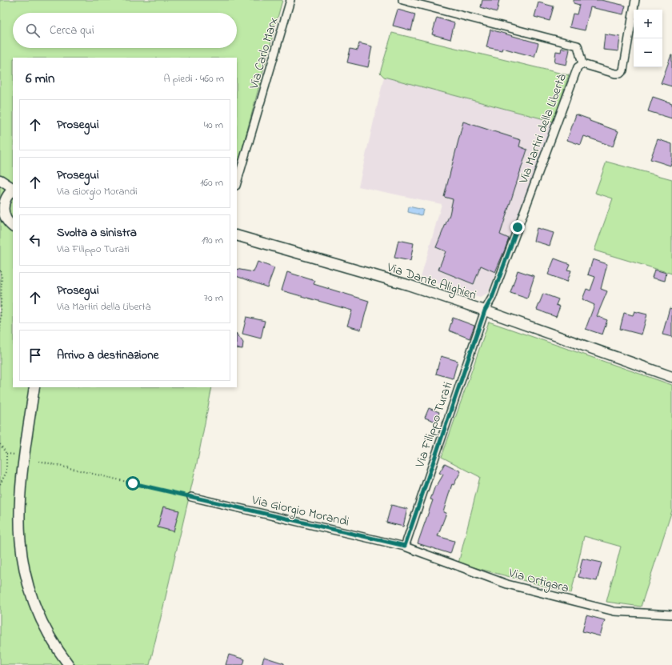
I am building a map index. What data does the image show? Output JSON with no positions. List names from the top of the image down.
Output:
{
  "streets": {
    "street": [
      "Via Carlo Marx",
      "Via Martiri della Libertà",
      "Via Dante Alighieri",
      "Via Filippo Turati",
      "Via Giorgio Morandi",
      "Via Ortigara"
    ]
  },
  "crossings": [
    ["Via Martiri della Libertà", "Via Dante Alighieri"],
    ["Via Martiri della Libertà", "Via Filippo Turati"],
    ["Via Dante Alighieri", "Via Filippo Turati"],
    ["Via Filippo Turati", "Via Giorgio Morandi"],
    ["Via Filippo Turati", "Via Ortigara"],
    ["Via Giorgio Morandi", "Via Ortigara"]
  ],
  "page": {
    "map_buttons": ["+", "−"],
    "search": "Cerca qui",
    "heading": ["6 min", "A piedi · 460 m"],
    "list": [
      ["Prosegui", "40 m"],
      ["Prosegui", "Via Giorgio Morandi", "160 m"],
      ["Svolta a sinistra", "Via Filippo Turati", "190 m"],
      ["Prosegui", "Via Martiri della Libertà", "70 m"],
      "Arrivo a destinazione"
    ]
  }
}
